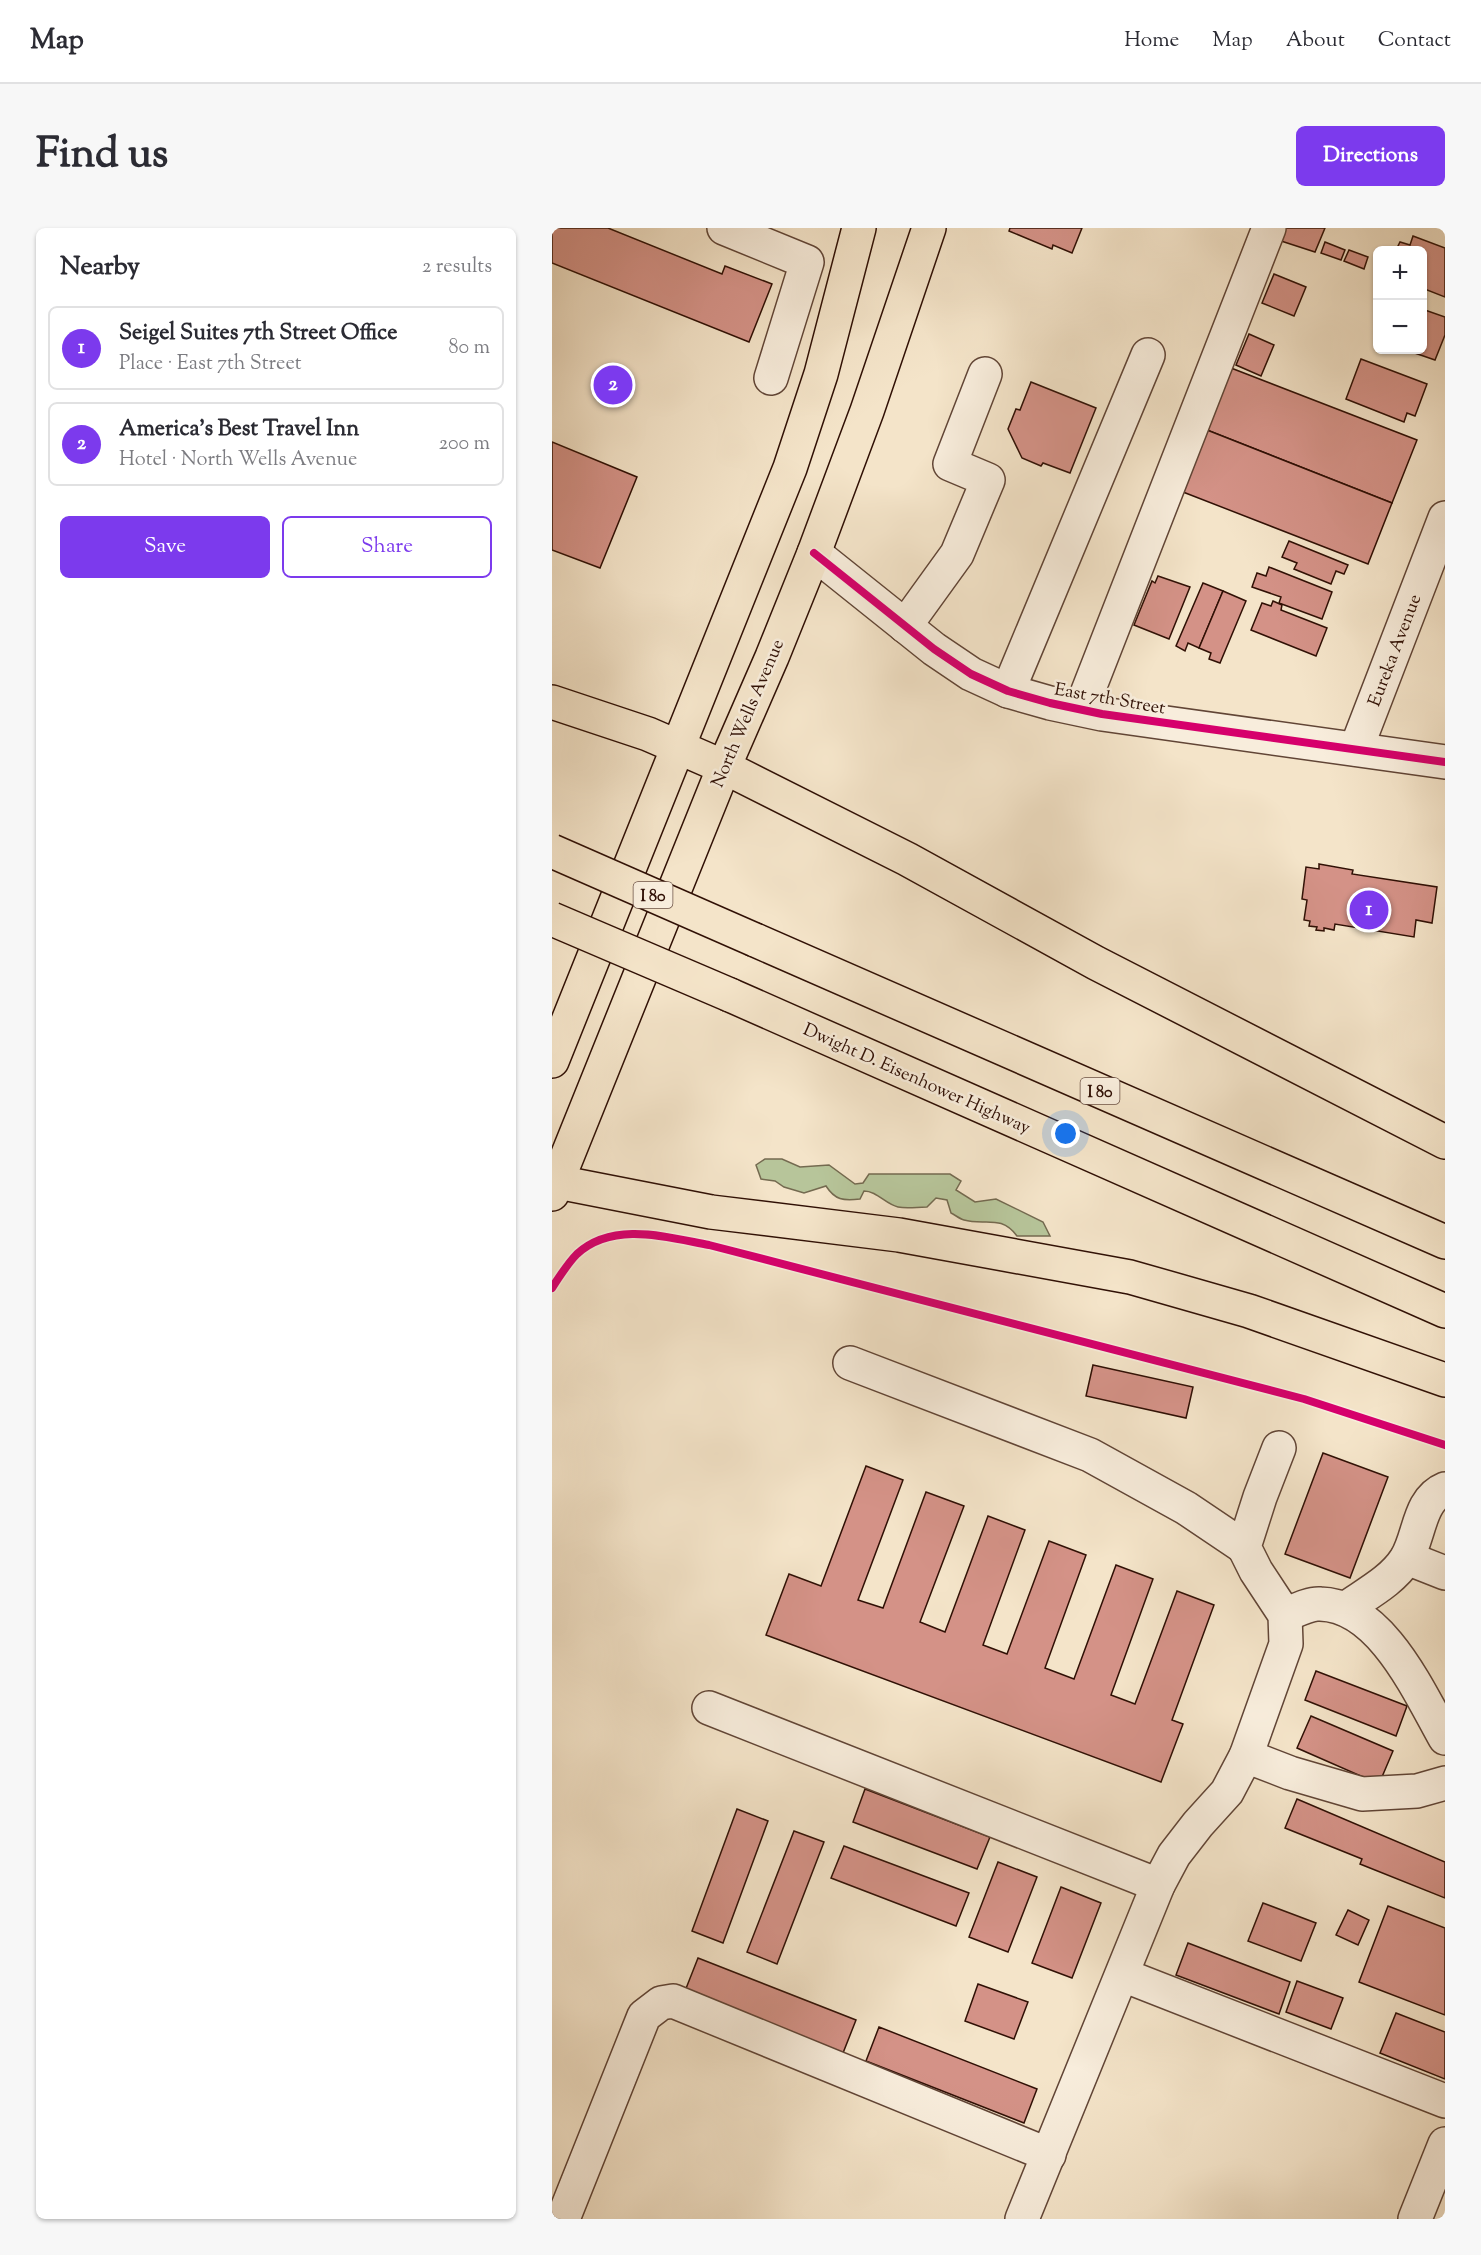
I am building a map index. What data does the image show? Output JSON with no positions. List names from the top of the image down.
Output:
{
  "streets": {
    "main road": ["North Wells Avenue", "I 80", "Dwight D. Eisenhower Highway"],
    "street": ["Eureka Avenue", "East 7th Street"]
  },
  "crossings": [
    ["Eureka Avenue", "East 7th Street"],
    ["East 7th Street", "North Wells Avenue"]
  ],
  "page": {
    "header": "Map",
    "nav": [
      "Home",
      "Map",
      "About",
      "Contact"
    ],
    "title": "Find us",
    "buttons": [
      "Directions",
      ["Save", "Share"]
    ],
    "heading": ["Nearby", "2 results"],
    "map_buttons": ["+", "−"],
    "list": [
      {
        "mark": "1",
        "name": "Seigel Suites 7th Street Office",
        "note": "Place · East 7th Street",
        "value": "80 m"
      },
      {
        "mark": "2",
        "name": "America's Best Travel Inn",
        "note": "Hotel · North Wells Avenue",
        "value": "200 m"
      }
    ],
    "pins": ["2", "1"]
  }
}
